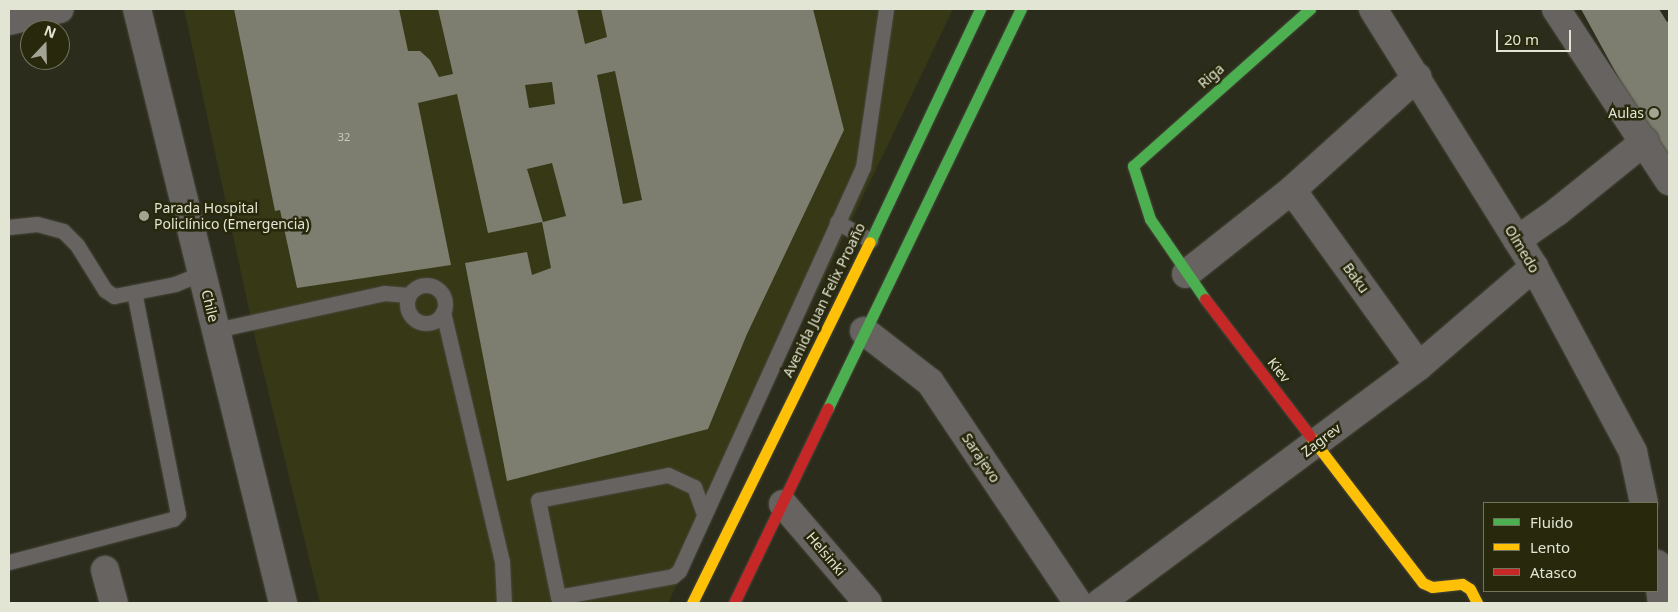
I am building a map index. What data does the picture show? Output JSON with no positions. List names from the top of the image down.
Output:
{
  "streets": {
    "street": [
      "Riga",
      "Olmedo",
      "Baku",
      "Avenida Juan Felix Proaño",
      "Chile",
      "Kiev",
      "Zagrev",
      "Sarajevo",
      "Helsinki"
    ]
  },
  "crossings": [
    ["Riga", "Kiev"],
    ["Olmedo", "Zagrev"],
    ["Baku", "Zagrev"],
    ["Kiev", "Zagrev"]
  ],
  "places": ["Aulas", "Parada Hospital Policlínico (Emergencia)"],
  "house_numbers": ["32"],
  "legend": ["Fluido", "Lento", "Atasco"],
  "scale_bar": "20 m",
  "north": "top"
}
